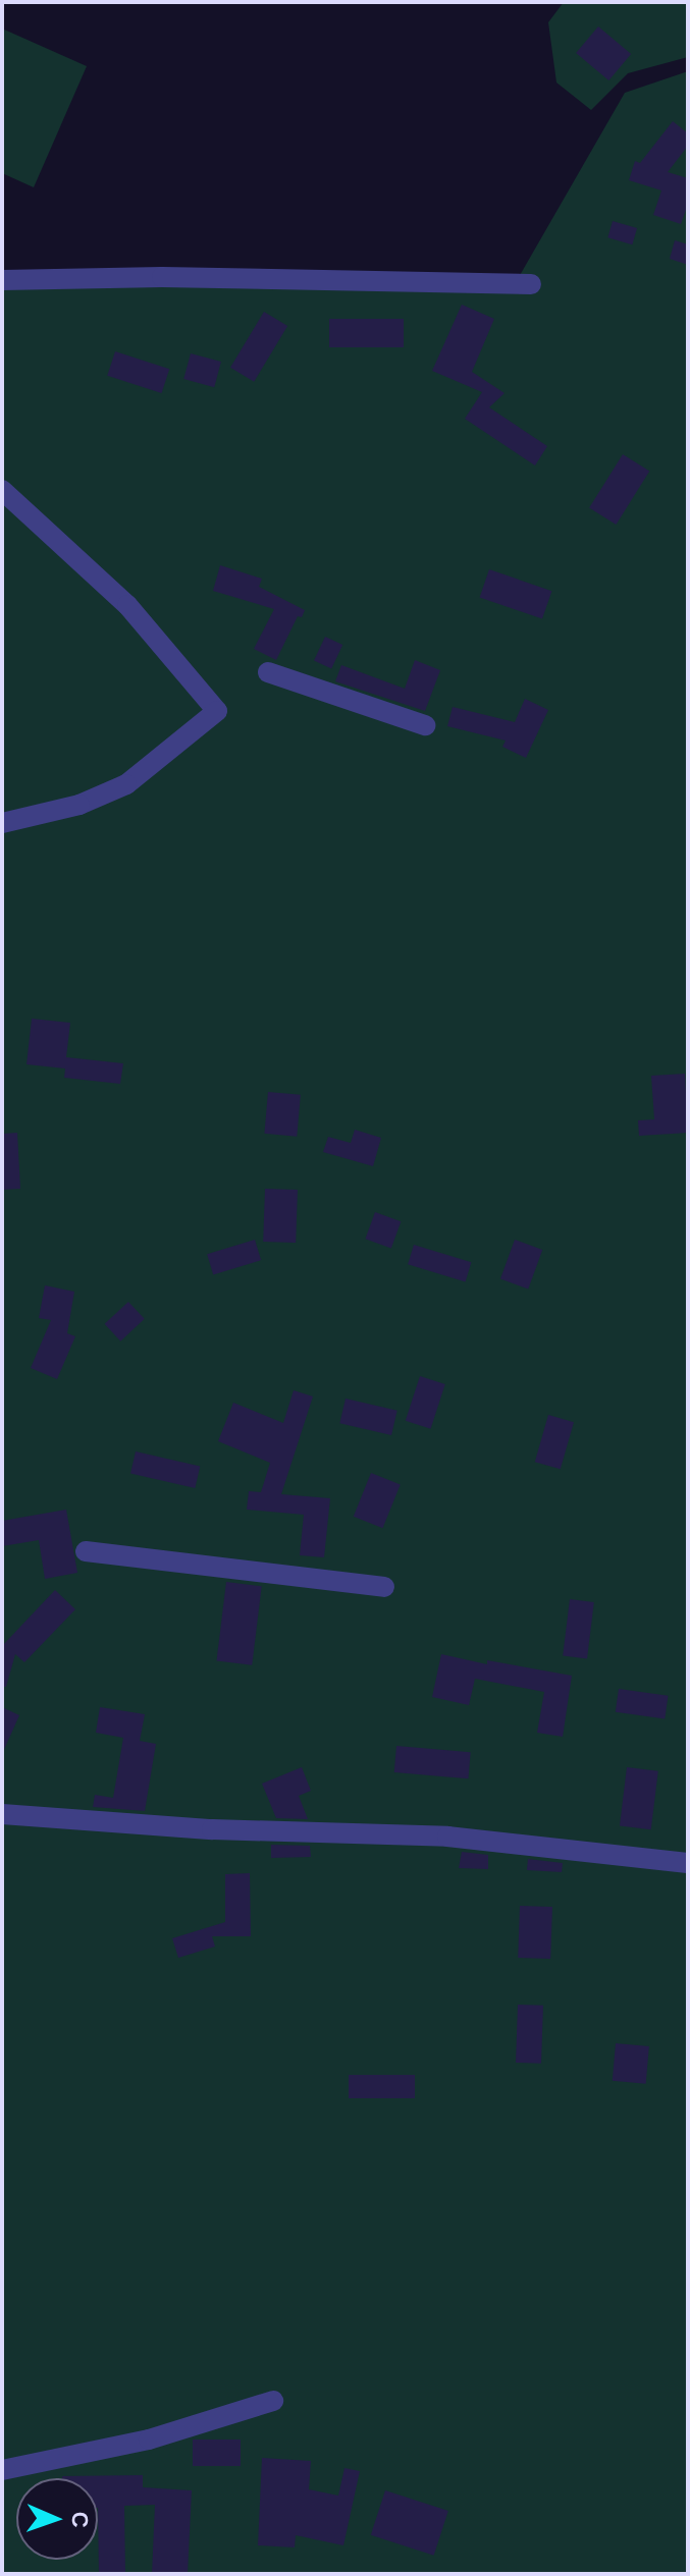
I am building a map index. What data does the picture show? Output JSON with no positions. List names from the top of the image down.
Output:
{
  "north": "right"
}
